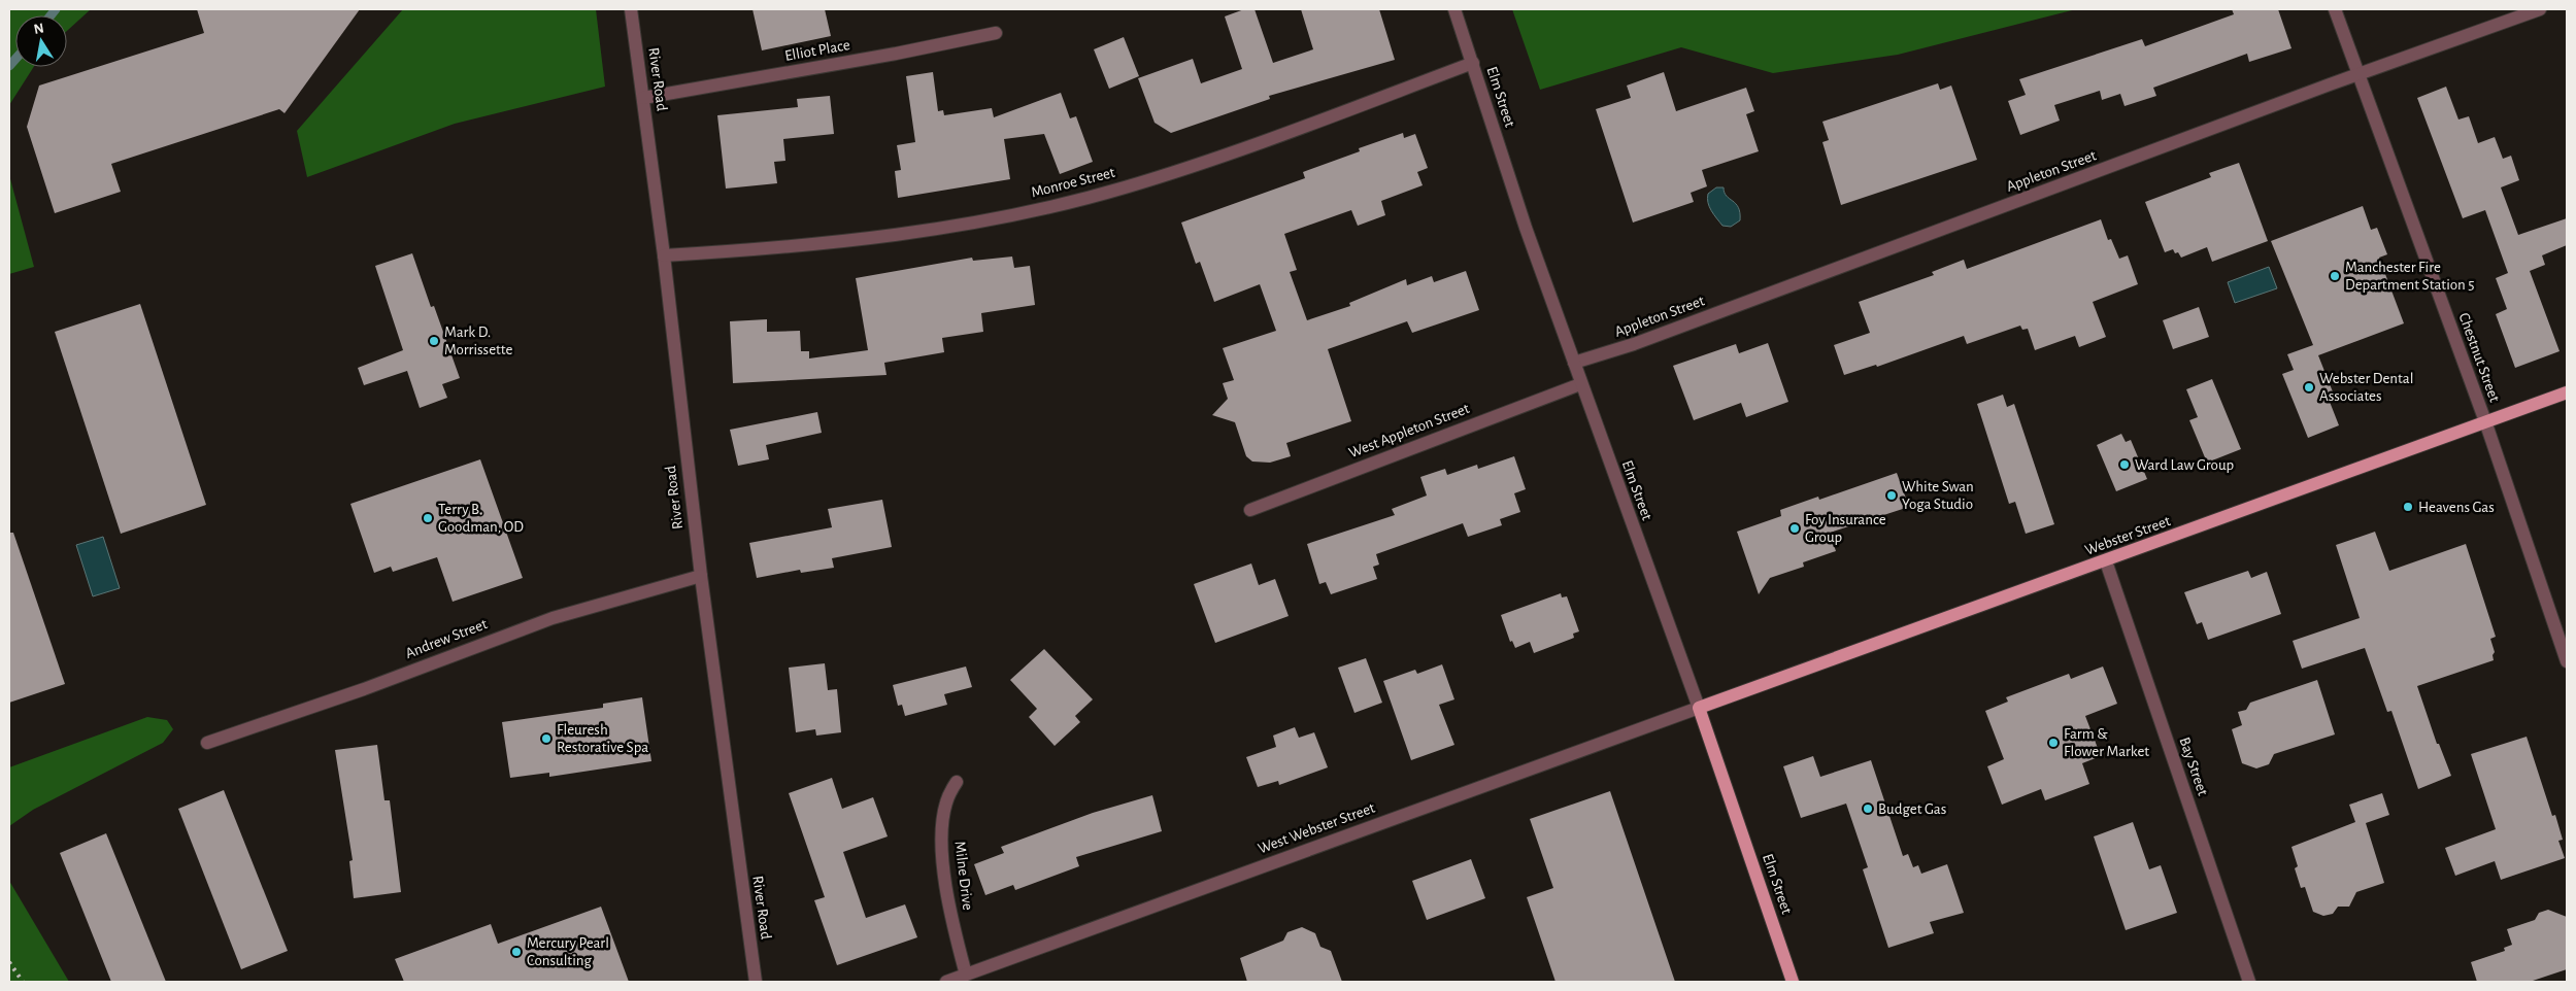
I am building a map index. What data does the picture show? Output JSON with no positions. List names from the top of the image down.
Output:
{
  "streets": {
    "main road": ["Elm Street", "Webster Street"],
    "street": [
      "Elliot Place",
      "River Road",
      "Appleton Street",
      "Monroe Street",
      "Chestnut Street",
      "West Appleton Street",
      "Andrew Street",
      "Bay Street",
      "West Webster Street",
      "Milne Drive"
    ]
  },
  "crossings": [
    ["Elliot Place", "River Road"],
    ["River Road", "Monroe Street"],
    ["River Road", "Andrew Street"],
    ["Elm Street", "Appleton Street"],
    ["Elm Street", "Monroe Street"],
    ["Elm Street", "West Appleton Street"],
    ["Elm Street", "Webster Street"],
    ["Elm Street", "West Webster Street"],
    ["Appleton Street", "Chestnut Street"],
    ["Chestnut Street", "Webster Street"],
    ["Webster Street", "Bay Street"],
    ["Webster Street", "West Webster Street"],
    ["West Webster Street", "Milne Drive"]
  ],
  "places": [
    "Manchester Fire Department Station 5",
    "Mark D. Morrissette",
    "Webster Dental Associates",
    "Ward Law Group",
    "White Swan Yoga Studio",
    "Heavens Gas",
    "Terry B. Goodman, OD",
    "Foy Insurance Group",
    "Fleuresh Restorative Spa",
    "Farm & Flower Market",
    "Budget Gas",
    "Mercury Pearl Consulting"
  ],
  "north": "top"
}
